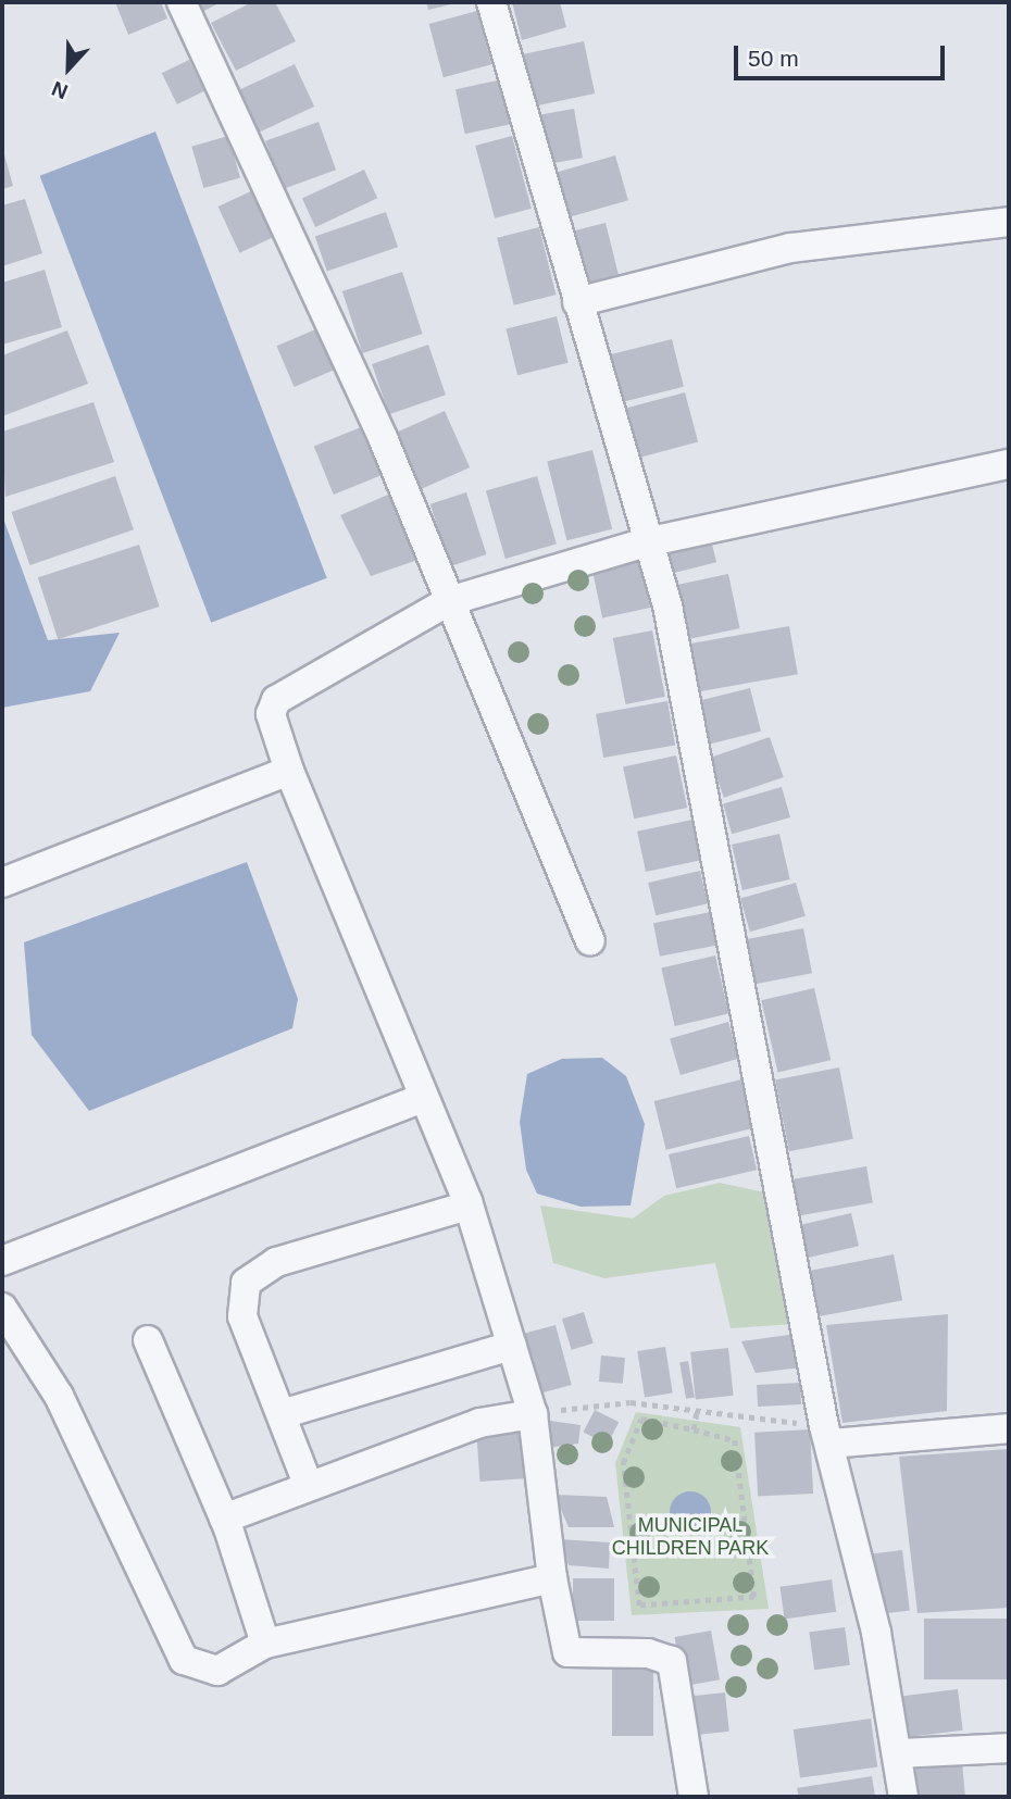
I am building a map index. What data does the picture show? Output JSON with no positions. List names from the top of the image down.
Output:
{
  "parks": ["MUNICIPAL CHILDREN PARK"],
  "scale_bar": "50 m",
  "north": "bottom"
}
